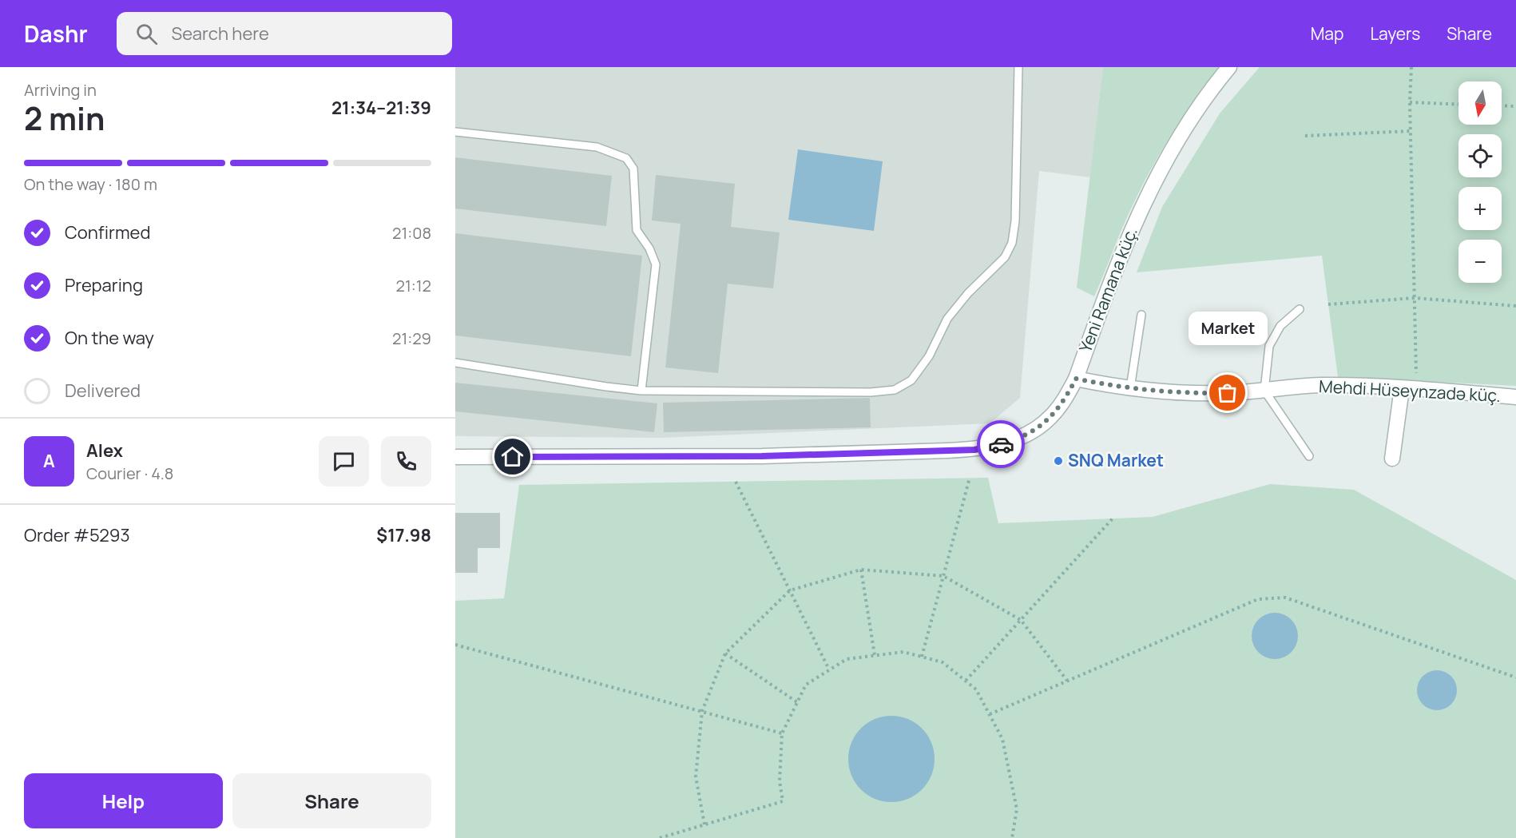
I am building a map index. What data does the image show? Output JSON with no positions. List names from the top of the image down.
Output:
{
  "streets": {
    "street": ["Yeni Ramana küç.", "Mehdi Hüseynzadə küç."]
  },
  "crossings": [
    ["Yeni Ramana küç.", "Mehdi Hüseynzadə küç."]
  ],
  "places": ["Market", "SNQ Market"],
  "north": "bottom",
  "page": {
    "header": "Dashr",
    "search": "Search here",
    "nav": ["Map", "Layers", "Share"],
    "heading": ["2 min", "Arriving in", "21:34–21:39"],
    "panel": [
      "Alex",
      "Courier · 4.8",
      "Order #5293",
      "$17.98"
    ],
    "map_buttons": ["+", "−"],
    "bar": "On the way · 180 m",
    "list": [
      ["Confirmed", "21:08"],
      ["Preparing", "21:12"],
      ["On the way", "21:29"],
      "Delivered"
    ],
    "bubble": "Market",
    "round": "A",
    "buttons": ["Help", "Share"]
  }
}
